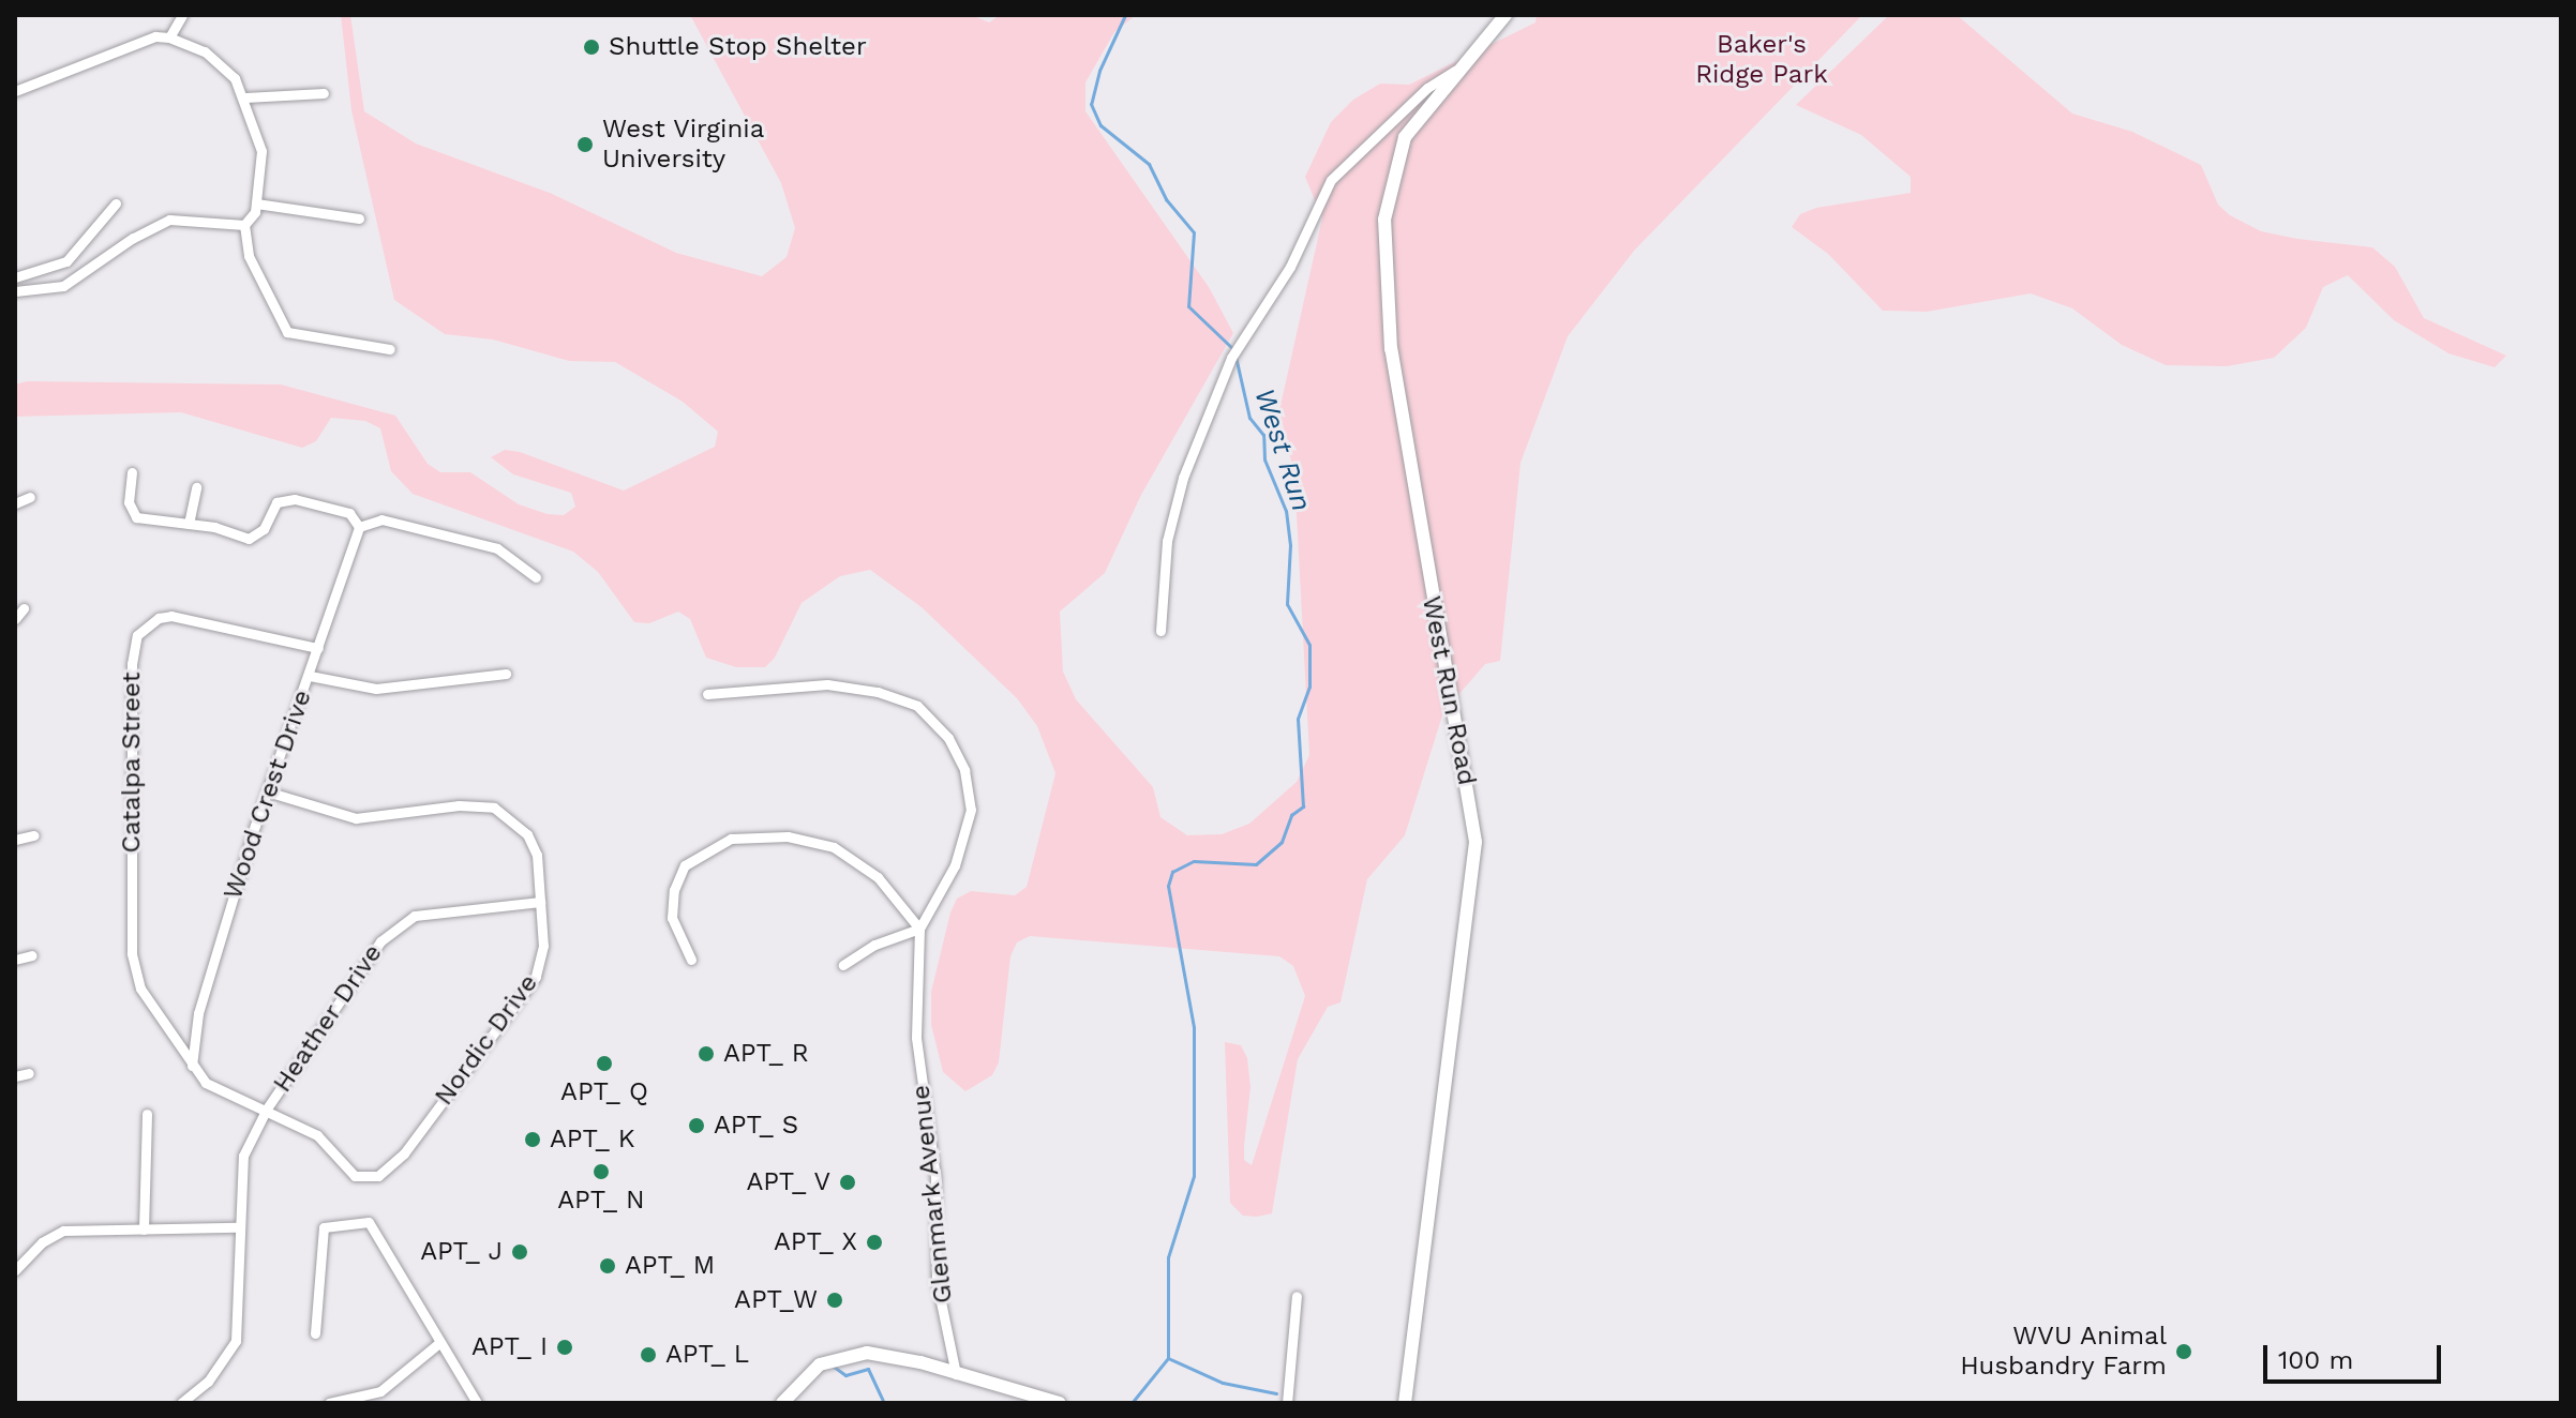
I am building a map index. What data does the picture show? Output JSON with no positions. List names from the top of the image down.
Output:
{
  "streets": {
    "street": [
      "West Run Road",
      "Catalpa Street",
      "Wood Crest Drive",
      "Heather Drive",
      "Nordic Drive",
      "Glenmark Avenue"
    ]
  },
  "crossings": [
    ["Catalpa Street", "Wood Crest Drive"],
    ["Catalpa Street", "Nordic Drive"],
    ["Wood Crest Drive", "Nordic Drive"],
    ["Heather Drive", "Nordic Drive"]
  ],
  "water": ["West Run"],
  "parks": ["Baker's Ridge Park"],
  "places": [
    "Shuttle Stop Shelter",
    "West Virginia University",
    "APT_ R",
    "APT_ Q",
    "APT_ S",
    "APT_ K",
    "APT_ N",
    "APT_ V",
    "APT_ X",
    "APT_ J",
    "APT_ M",
    "APT_W",
    "APT_ I",
    "WVU Animal Husbandry Farm",
    "APT_ L"
  ],
  "scale_bar": "100 m"
}
